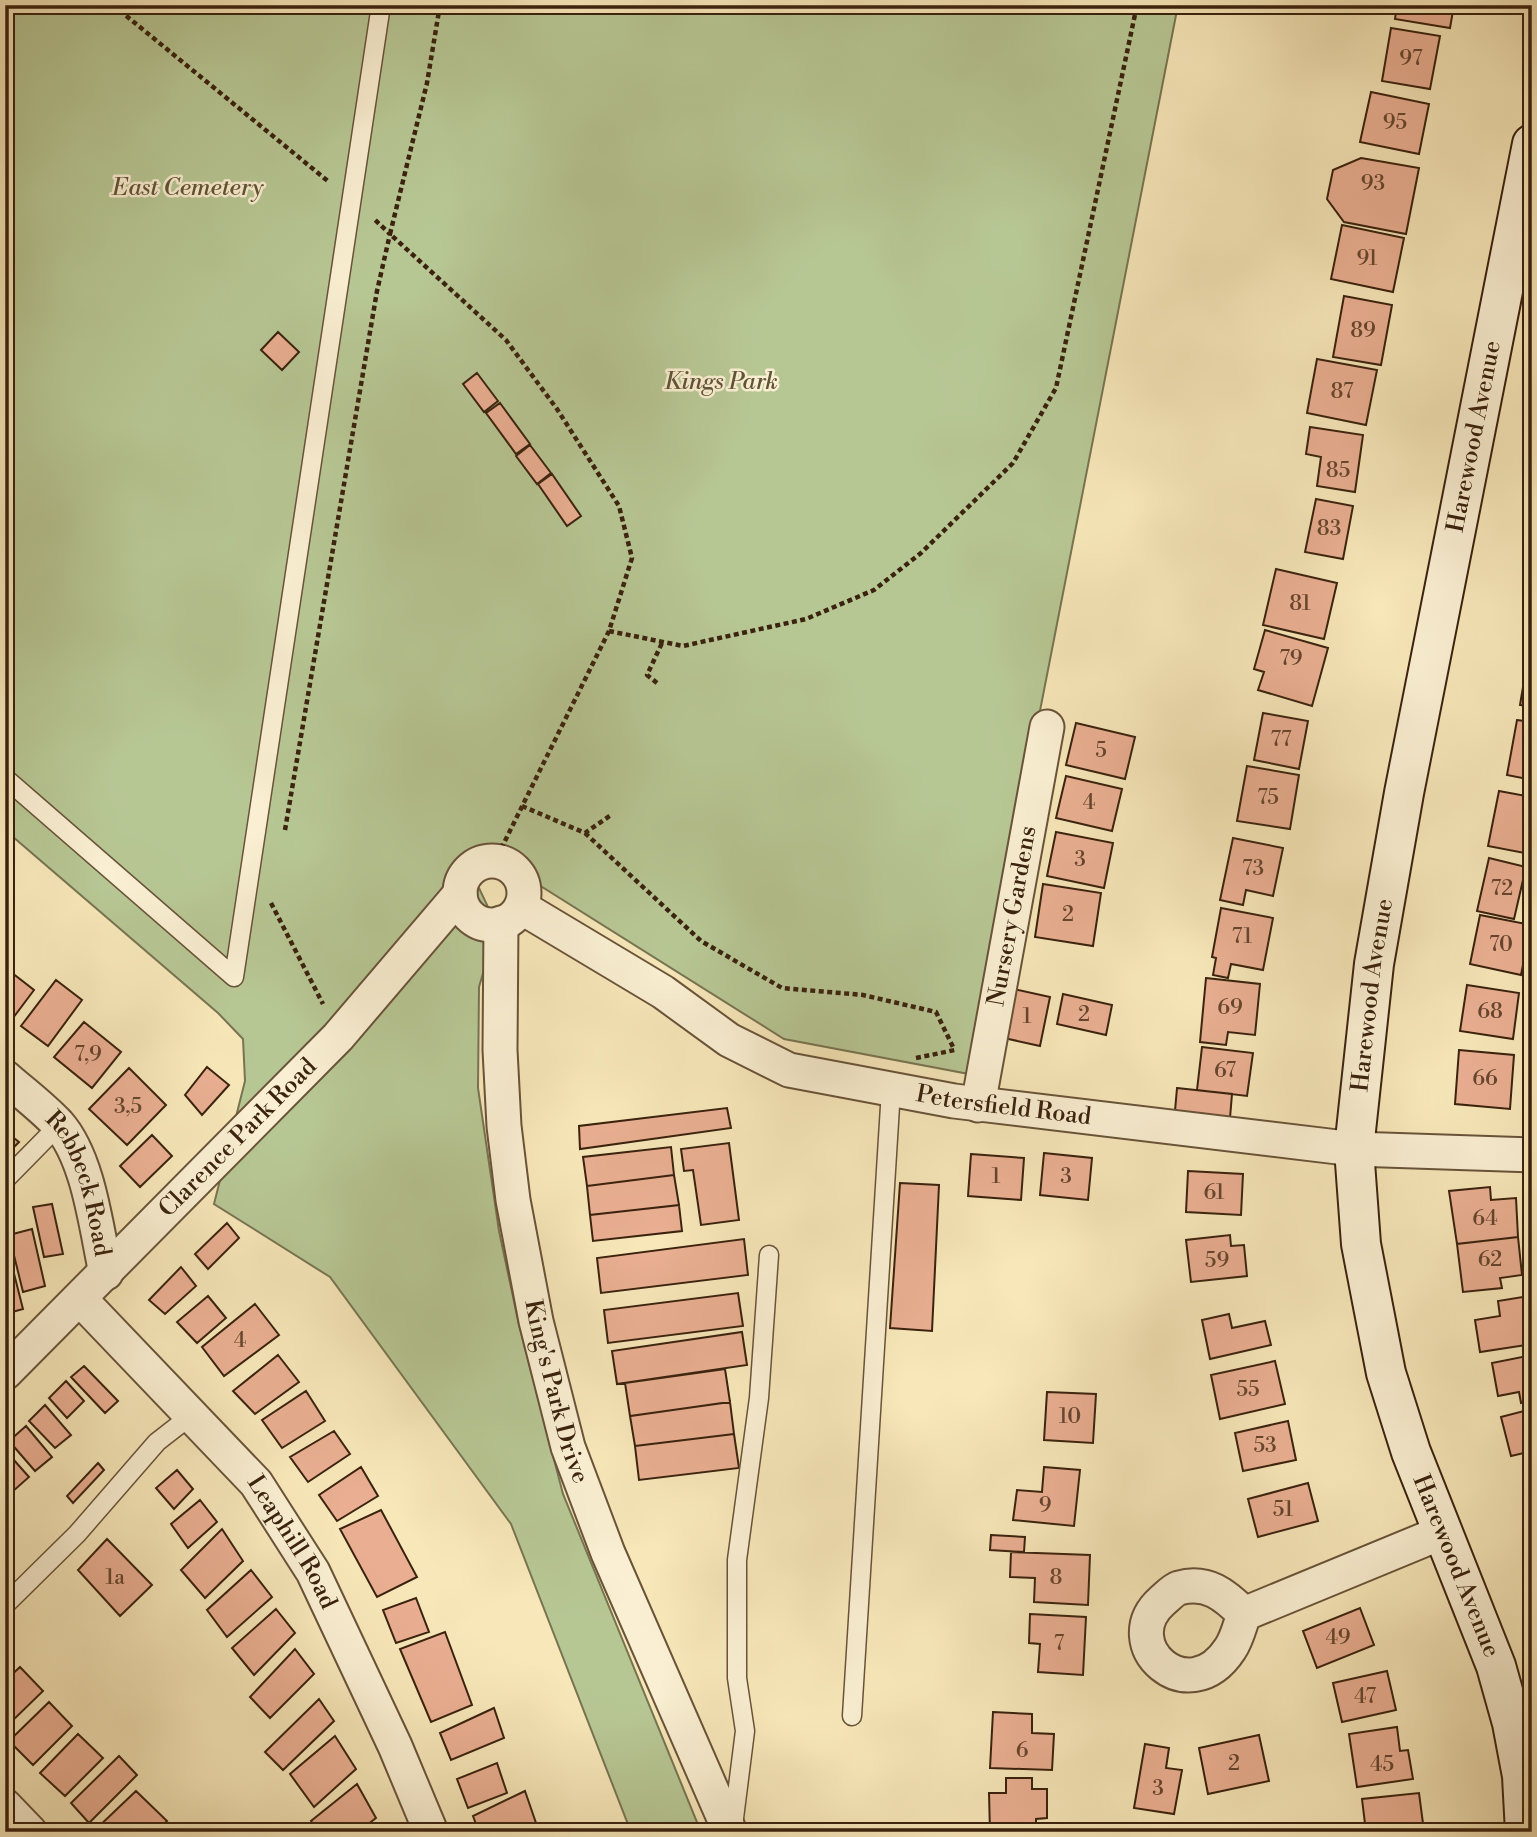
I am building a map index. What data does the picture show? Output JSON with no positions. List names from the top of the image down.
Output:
{
  "streets": {
    "street": [
      "Harewood Avenue",
      "Nursery Gardens",
      "Petersfield Road",
      "Clarence Park Road",
      "Rebbeck Road",
      "King's Park Drive",
      "Leaphill Road"
    ]
  },
  "crossings": [
    ["Harewood Avenue", "Petersfield Road"],
    ["Nursery Gardens", "Petersfield Road"],
    ["Petersfield Road", "Clarence Park Road"],
    ["Petersfield Road", "King's Park Drive"],
    ["Clarence Park Road", "Rebbeck Road"],
    ["Clarence Park Road", "King's Park Drive"],
    ["Clarence Park Road", "Leaphill Road"]
  ],
  "parks": ["East Cemetery", "Kings Park"],
  "house_numbers": [
    "97",
    "95",
    "93",
    "91",
    "89",
    "87",
    "85",
    "83",
    "81",
    "79",
    "77",
    "5",
    "75",
    "4",
    "3",
    "73",
    "72",
    "2",
    "71",
    "70",
    "69",
    "68",
    "2",
    "1",
    "7,9",
    "67",
    "66",
    "3,5",
    "1",
    "3",
    "61",
    "64",
    "62",
    "59",
    "4",
    "55",
    "10",
    "53",
    "9",
    "51",
    "1a",
    "8",
    "49",
    "7",
    "47",
    "6",
    "2",
    "45",
    "3"
  ]
}
